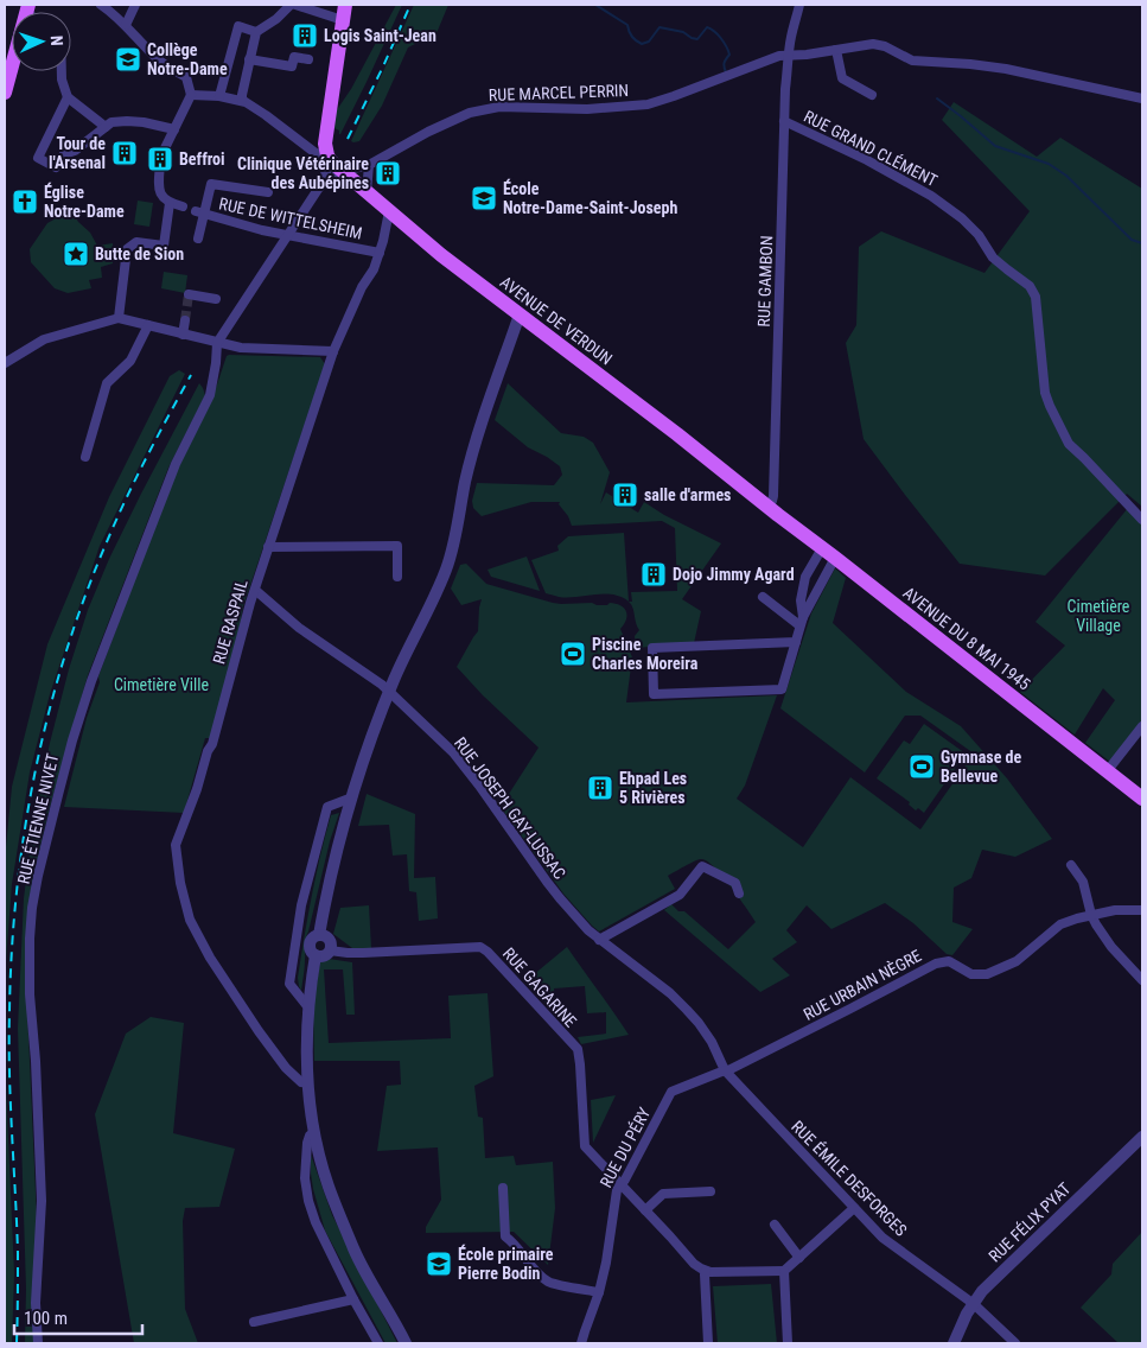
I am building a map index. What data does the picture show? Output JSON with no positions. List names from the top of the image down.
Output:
{
  "streets": {
    "main road": ["AVENUE DE VERDUN", "AVENUE DU 8 MAI 1945"],
    "street": [
      "RUE MARCEL PERRIN",
      "RUE GRAND CLÉMENT",
      "RUE DE WITTELSHEIM",
      "RUE GAMBON",
      "RUE RASPAIL",
      "RUE JOSEPH GAY-LUSSAC",
      "RUE ÉTIENNE NIVET",
      "RUE URBAIN NÈGRE",
      "RUE GAGARINE",
      "RUE DU PÉRY",
      "RUE ÉMILE DESFORGES",
      "RUE FÉLIX PYAT"
    ]
  },
  "crossings": [
    ["RUE MARCEL PERRIN", "RUE GAMBON"],
    ["RUE MARCEL PERRIN", "AVENUE DE VERDUN"],
    ["RUE GRAND CLÉMENT", "RUE GAMBON"],
    ["RUE DE WITTELSHEIM", "RUE RASPAIL"],
    ["RUE GAMBON", "AVENUE DE VERDUN"],
    ["RUE GAMBON", "AVENUE DU 8 MAI 1945"],
    ["AVENUE DE VERDUN", "RUE RASPAIL"],
    ["AVENUE DE VERDUN", "AVENUE DU 8 MAI 1945"],
    ["RUE RASPAIL", "RUE JOSEPH GAY-LUSSAC"],
    ["RUE JOSEPH GAY-LUSSAC", "RUE URBAIN NÈGRE"],
    ["RUE JOSEPH GAY-LUSSAC", "RUE DU PÉRY"],
    ["RUE JOSEPH GAY-LUSSAC", "RUE ÉMILE DESFORGES"],
    ["RUE URBAIN NÈGRE", "RUE DU PÉRY"],
    ["RUE URBAIN NÈGRE", "RUE ÉMILE DESFORGES"],
    ["RUE GAGARINE", "RUE DU PÉRY"],
    ["RUE DU PÉRY", "RUE ÉMILE DESFORGES"],
    ["RUE ÉMILE DESFORGES", "RUE FÉLIX PYAT"]
  ],
  "parks": ["Cimetière Village", "Cimetière Ville"],
  "places": {
    "building": [
      "Logis Saint-Jean",
      "Tour de l'Arsenal",
      "Beffroi",
      "Clinique Vétérinaire des Aubépines",
      "salle d'armes",
      "Dojo Jimmy Agard",
      "Ehpad Les 5 Rivières"
    ],
    "school or university": ["Collège Notre-Dame", "École Notre-Dame-Saint-Joseph", "École primaire Pierre Bodin"],
    "church": ["Église Notre-Dame"],
    "place": ["Butte de Sion"],
    "sports": ["Piscine Charles Moreira", "Gymnase de Bellevue"]
  },
  "scale_bar": "100 m",
  "north": "right"
}
